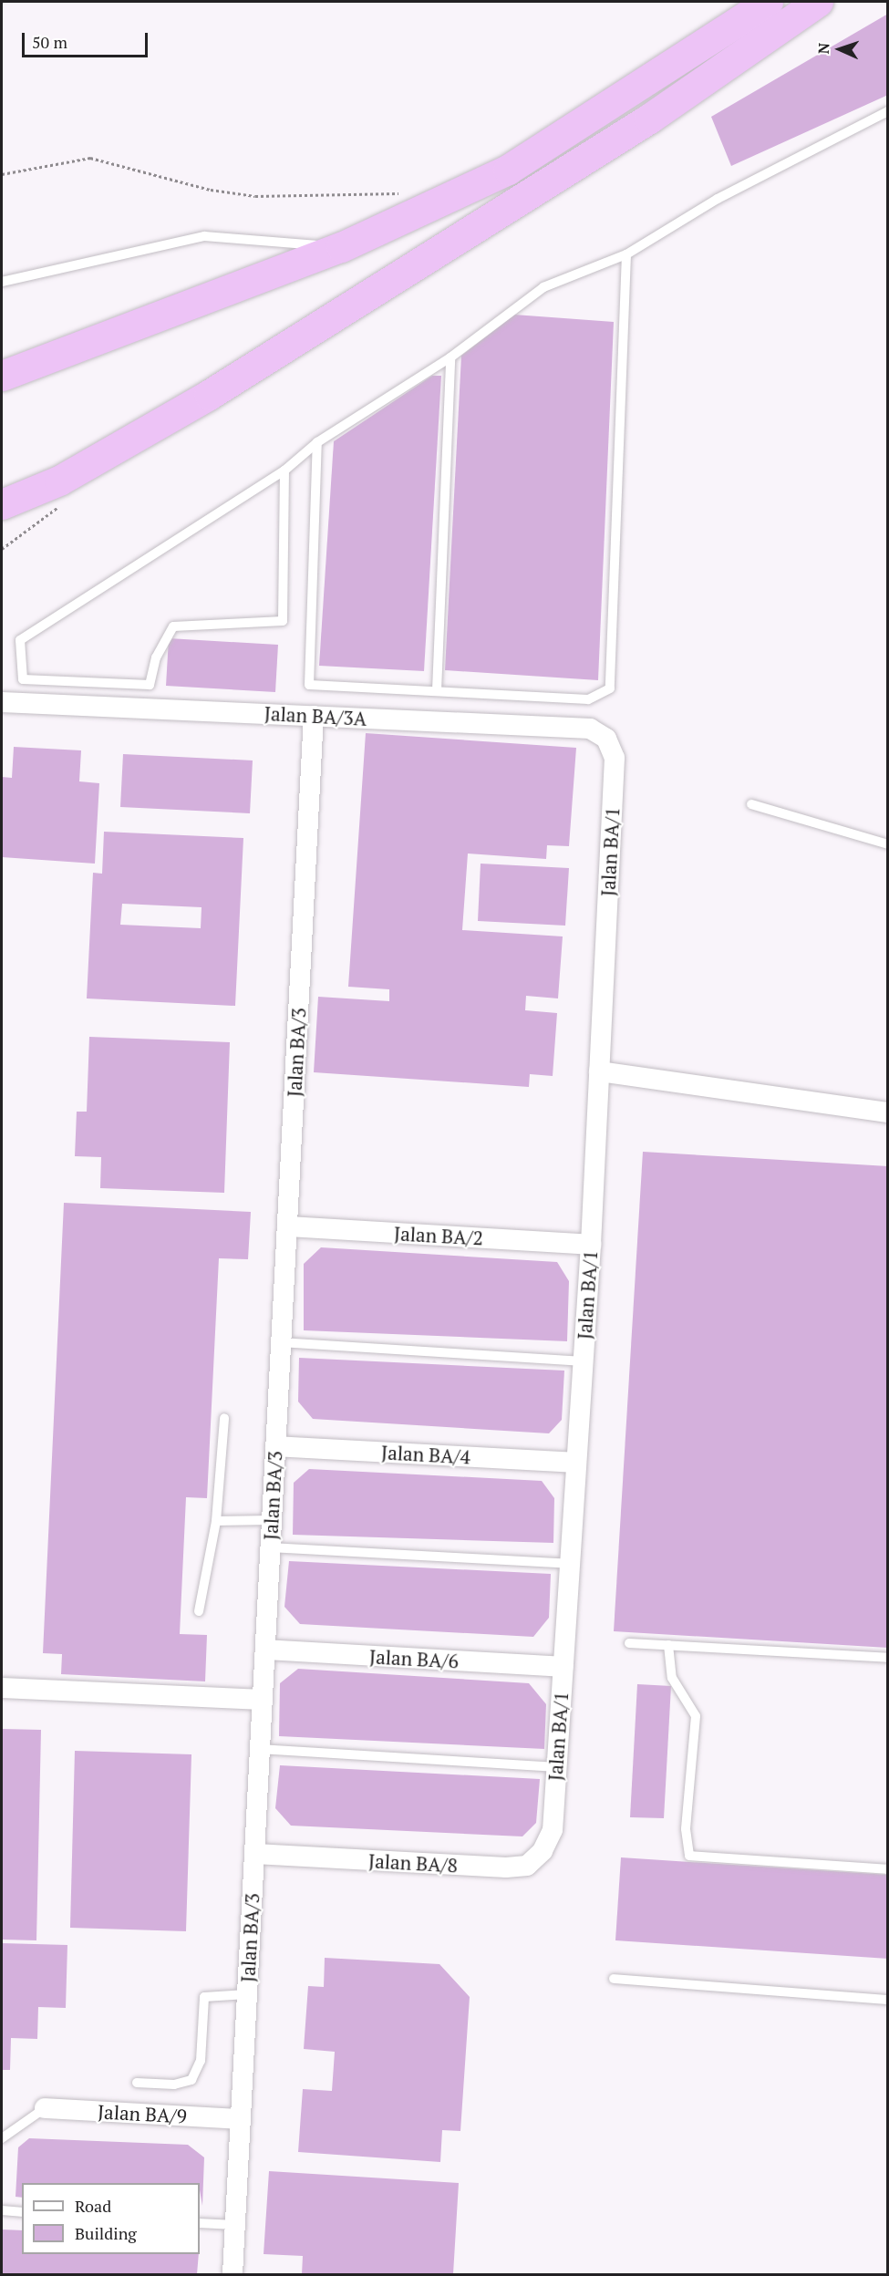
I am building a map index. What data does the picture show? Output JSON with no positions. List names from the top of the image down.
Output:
{
  "streets": {
    "street": [
      "Jalan BA/3A",
      "Jalan BA/1",
      "Jalan BA/3",
      "Jalan BA/2",
      "Jalan BA/4",
      "Jalan BA/6",
      "Jalan BA/8",
      "Jalan BA/9"
    ]
  },
  "crossings": [
    ["Jalan BA/3A", "Jalan BA/1"],
    ["Jalan BA/3A", "Jalan BA/3"],
    ["Jalan BA/1", "Jalan BA/2"],
    ["Jalan BA/1", "Jalan BA/4"],
    ["Jalan BA/1", "Jalan BA/6"],
    ["Jalan BA/1", "Jalan BA/8"],
    ["Jalan BA/3", "Jalan BA/2"],
    ["Jalan BA/3", "Jalan BA/4"],
    ["Jalan BA/3", "Jalan BA/6"],
    ["Jalan BA/3", "Jalan BA/8"],
    ["Jalan BA/3", "Jalan BA/9"]
  ],
  "legend": ["Road", "Building"],
  "scale_bar": "50 m",
  "north": "left"
}
